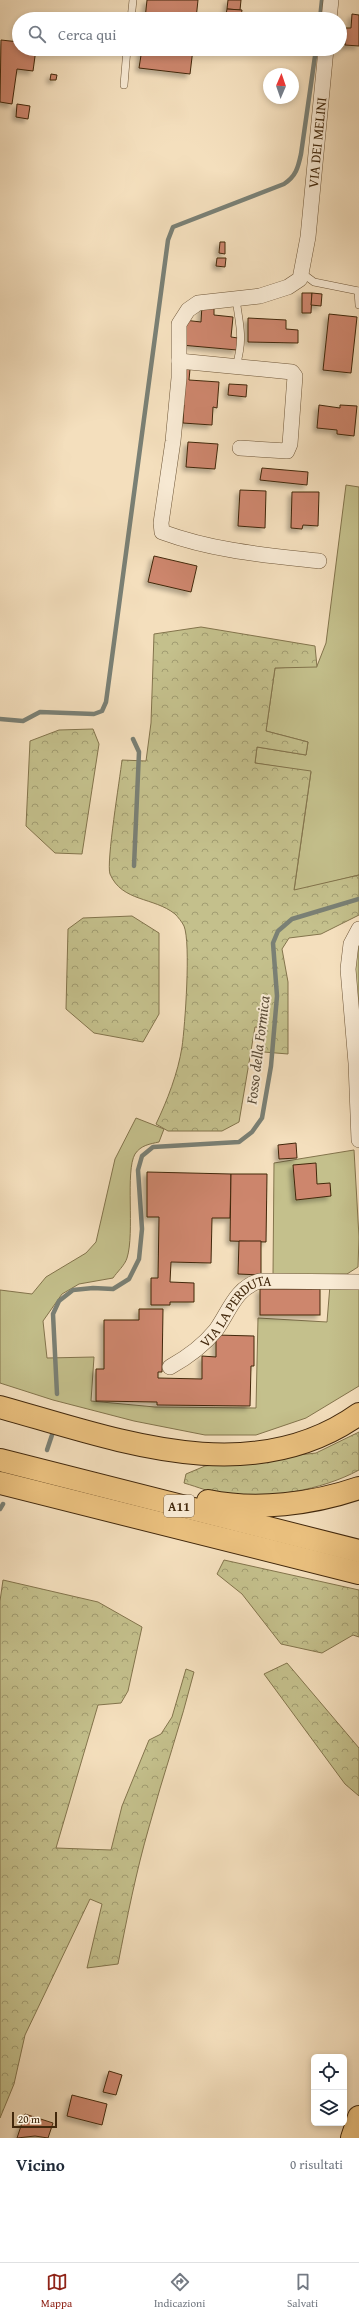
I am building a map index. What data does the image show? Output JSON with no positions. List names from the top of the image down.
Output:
{
  "streets": {
    "main road": ["A11"],
    "street": ["VIA DEI MELINI", "VIA LA PERDUTA"]
  },
  "water": ["Fosso della Formica"],
  "scale_bar": "20 m",
  "north": "top",
  "page": {
    "search": "Cerca qui",
    "scale": "20 m",
    "heading": ["Vicino", "0 risultati"],
    "nav": ["Mappa", "Indicazioni", "Salvati"]
  }
}
